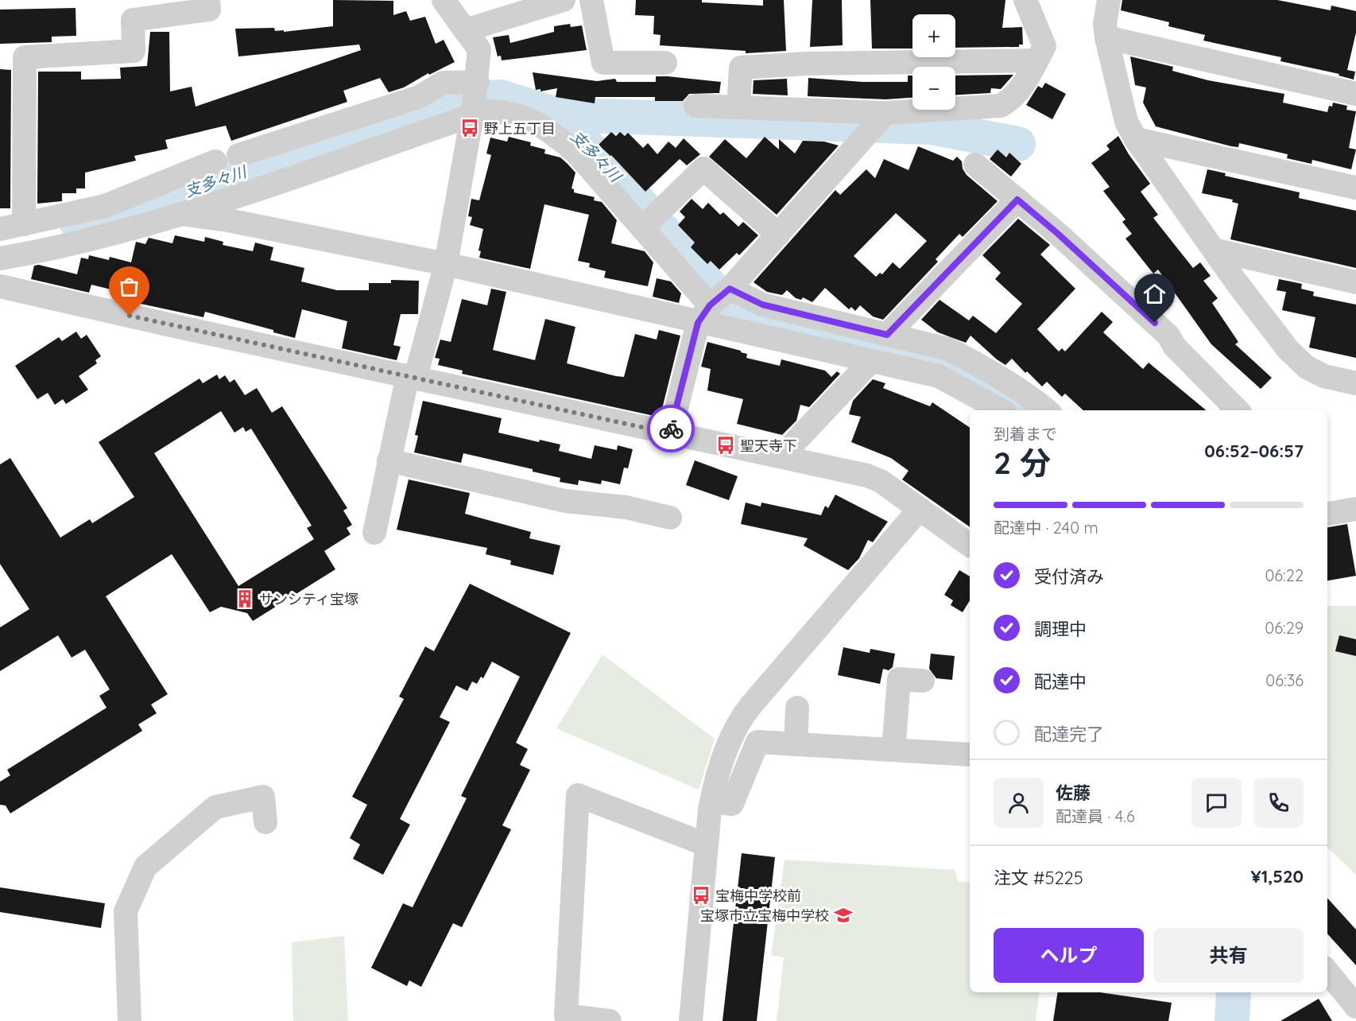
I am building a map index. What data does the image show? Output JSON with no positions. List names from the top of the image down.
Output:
{
  "water": ["支多々川"],
  "places": {
    "bus stop": ["野上五丁目", "聖天寺下", "宝梅中学校前"],
    "building": ["サンシティ宝塚"],
    "school or university": ["宝塚市立宝梅中学校"]
  },
  "page": {
    "map_buttons": ["+", "−"],
    "heading": ["2 分", "到着まで", "06:52–06:57"],
    "panel": [
      "佐藤",
      "配達員 · 4.6",
      "注文 #5225",
      "¥1,520"
    ],
    "bar": "配達中 · 240 m",
    "list": [
      ["受付済み", "06:22"],
      ["調理中", "06:29"],
      ["配達中", "06:36"],
      "配達完了"
    ],
    "buttons": ["ヘルプ", "共有"]
  }
}
